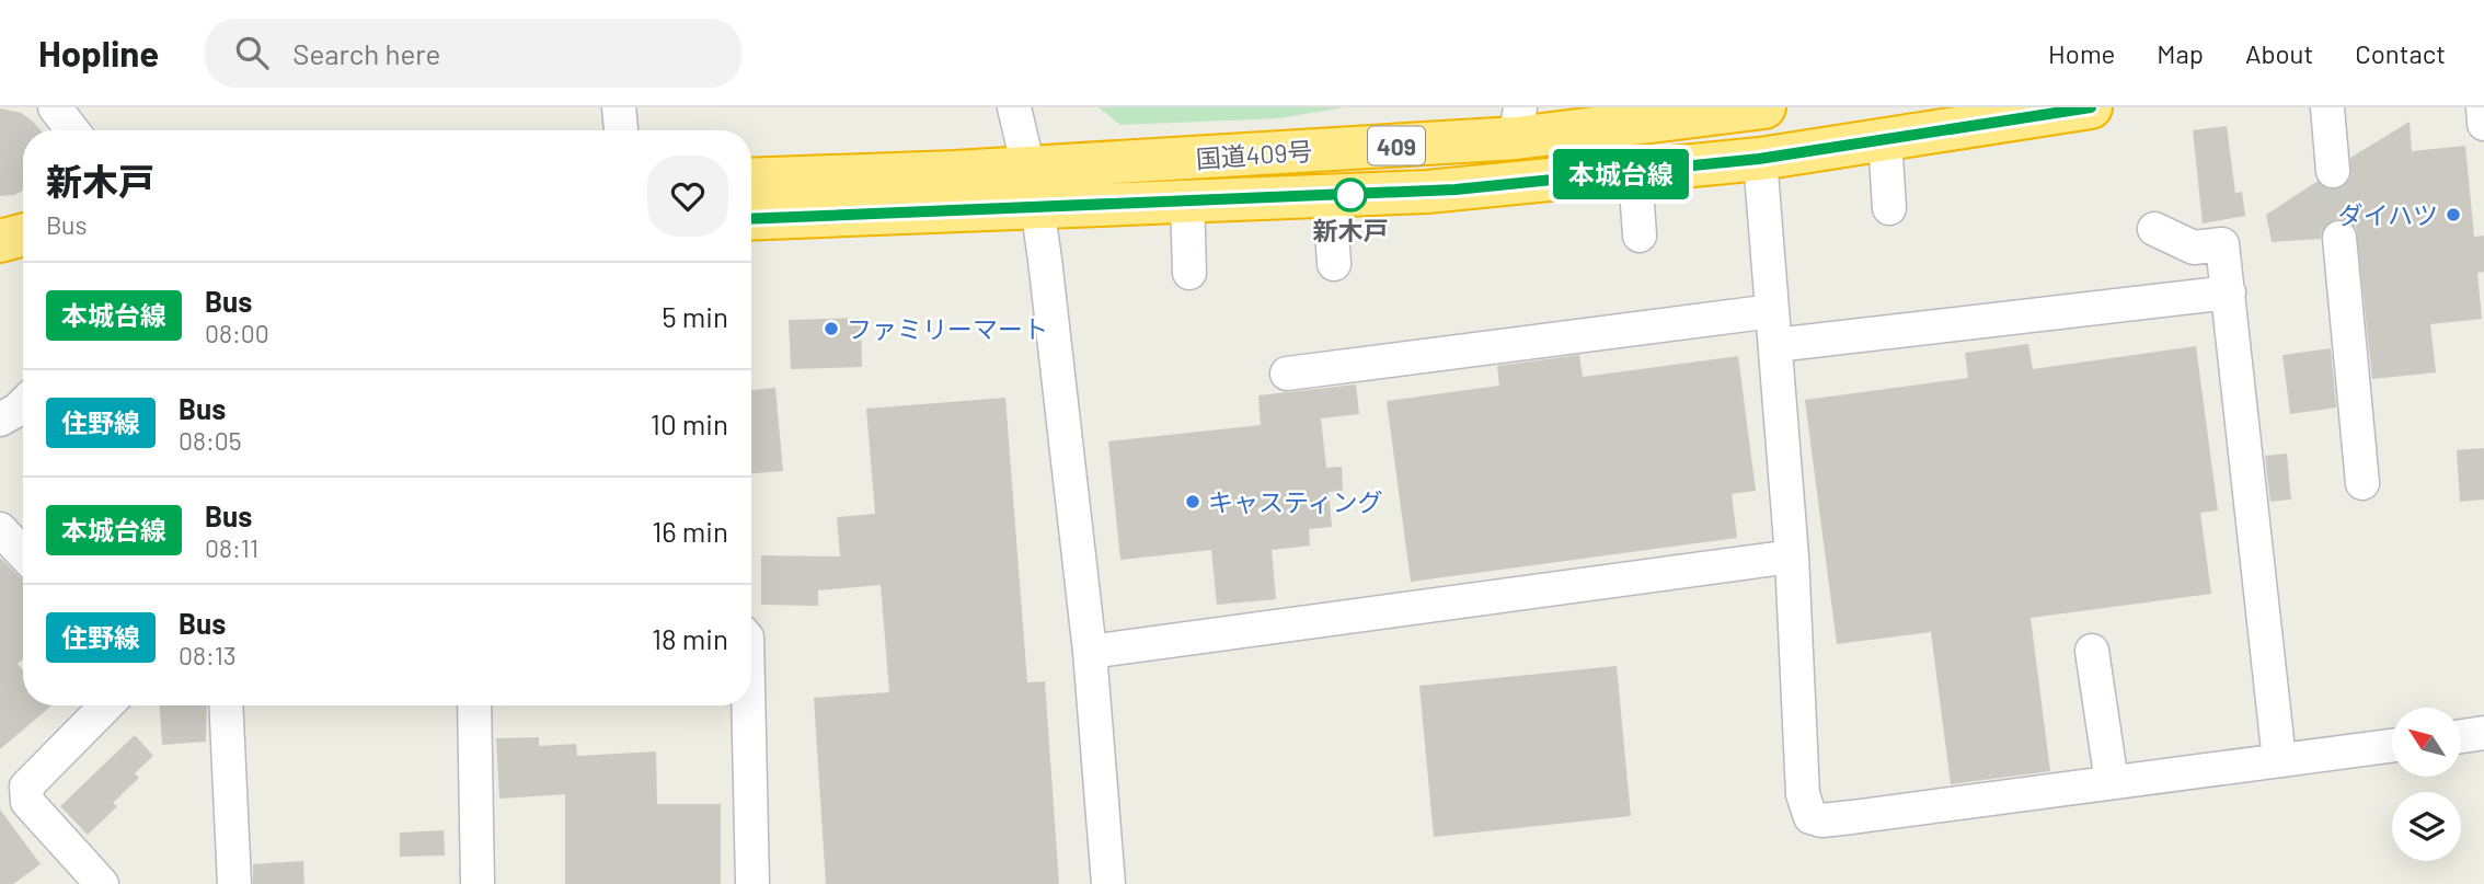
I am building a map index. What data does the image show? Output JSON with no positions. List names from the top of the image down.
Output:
{
  "streets": {
    "highway": ["409", "国道409号"]
  },
  "places": [
    "新木戸",
    "ダイハツ",
    "ファミリーマート",
    "キャスティング"
  ],
  "lines": ["bus line 本城台線"],
  "north": "top left",
  "page": {
    "header": "Hopline",
    "search": "Search here",
    "nav": [
      "Home",
      "Map",
      "About",
      "Contact"
    ],
    "on_map": "本城台線",
    "heading": ["新木戸", "Bus"],
    "list": [
      {
        "mark": "本城台線",
        "name": "Bus",
        "note": "08:00",
        "value": "5 min"
      },
      {
        "mark": "住野線",
        "name": "Bus",
        "note": "08:05",
        "value": "10 min"
      },
      {
        "mark": "本城台線",
        "name": "Bus",
        "note": "08:11",
        "value": "16 min"
      },
      {
        "mark": "住野線",
        "name": "Bus",
        "note": "08:13",
        "value": "18 min"
      }
    ]
  }
}
